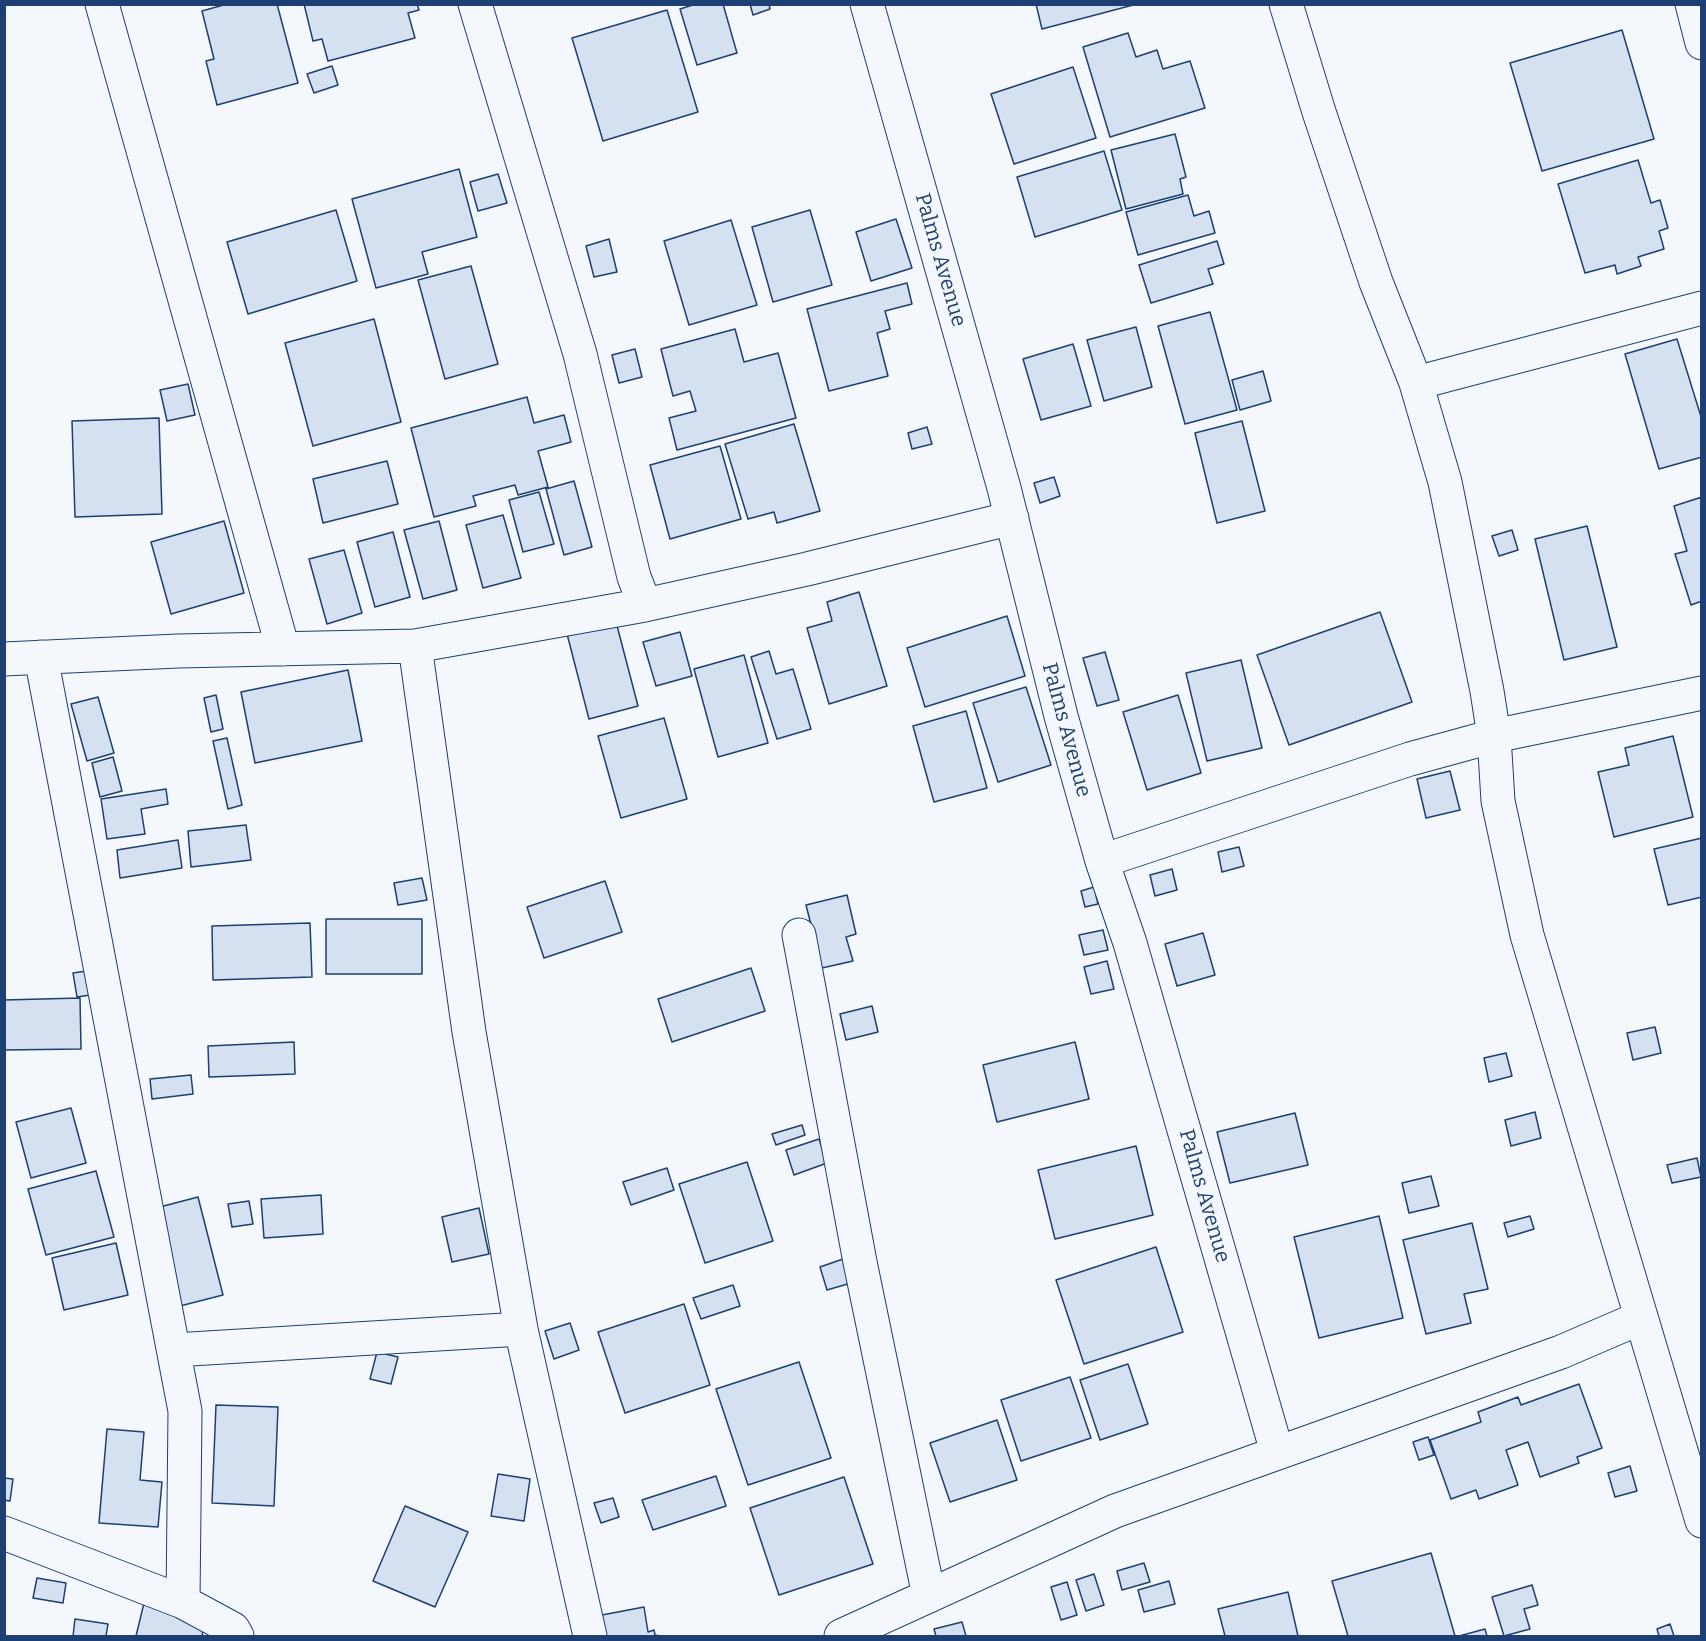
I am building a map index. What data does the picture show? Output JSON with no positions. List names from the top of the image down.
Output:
{
  "streets": {
    "street": ["Palms Avenue"]
  }
}
